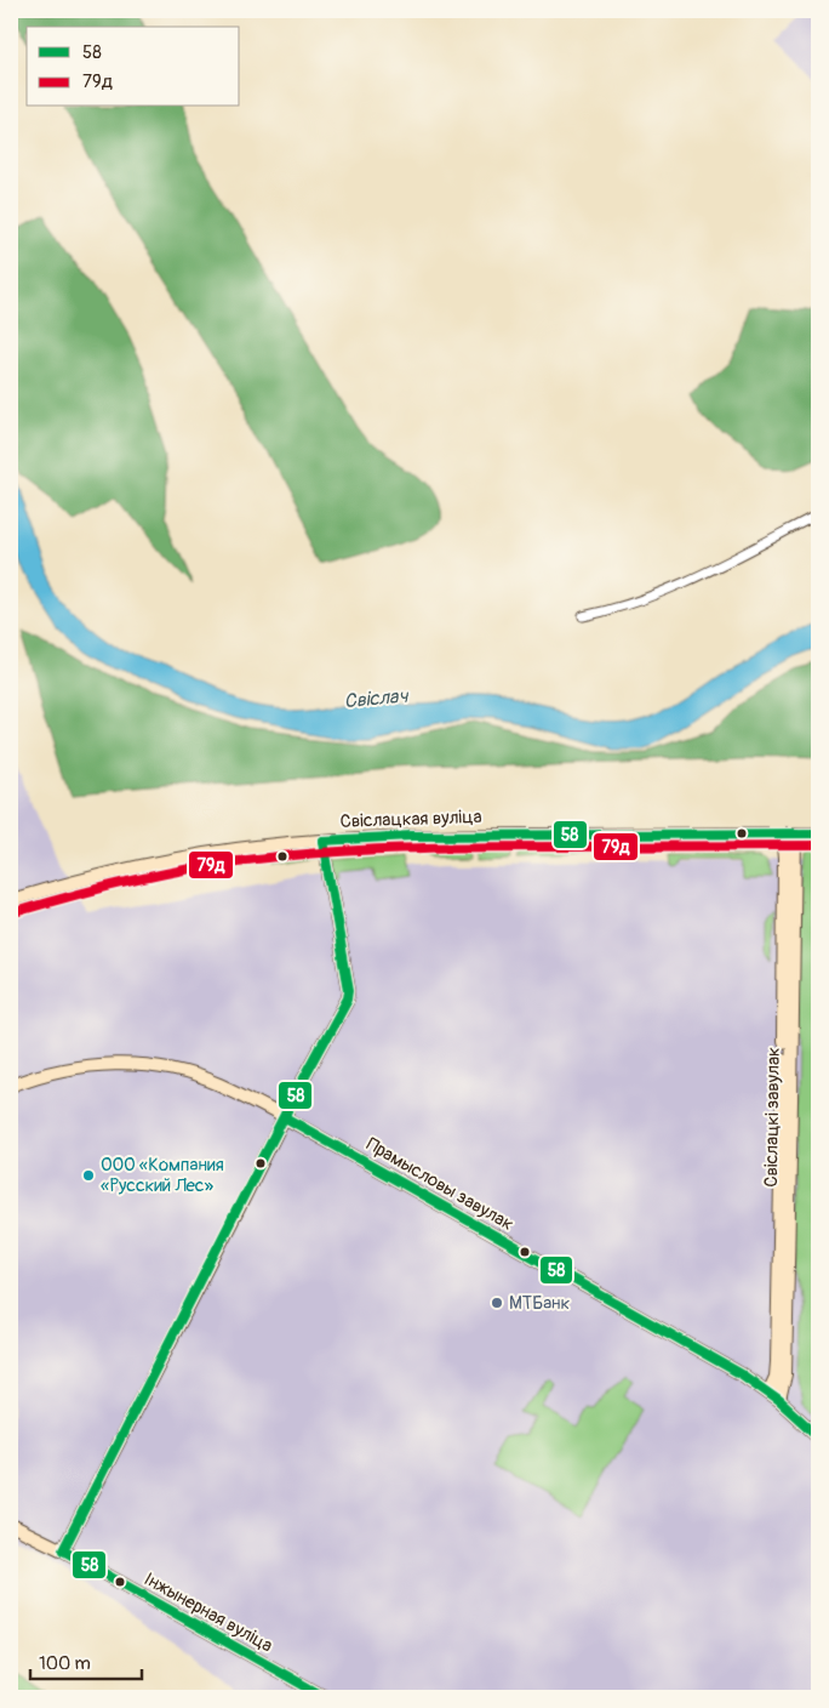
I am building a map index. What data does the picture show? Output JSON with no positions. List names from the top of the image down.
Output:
{
  "streets": {
    "street": [
      "Свіслацкая вуліца",
      "Свіслацкі завулак",
      "Прамысловы завулак",
      "Інжынерная вуліца"
    ]
  },
  "crossings": [
    ["Свіслацкая вуліца", "Свіслацкі завулак"],
    ["Свіслацкі завулак", "Прамысловы завулак"]
  ],
  "water": ["Свіслач"],
  "places": ["ООО «Компания «Русский Лес»", "МТБанк"],
  "lines": ["transit line 58", "transit line 79д"],
  "legend": ["58", "79д"],
  "scale_bar": "100 m"
}
